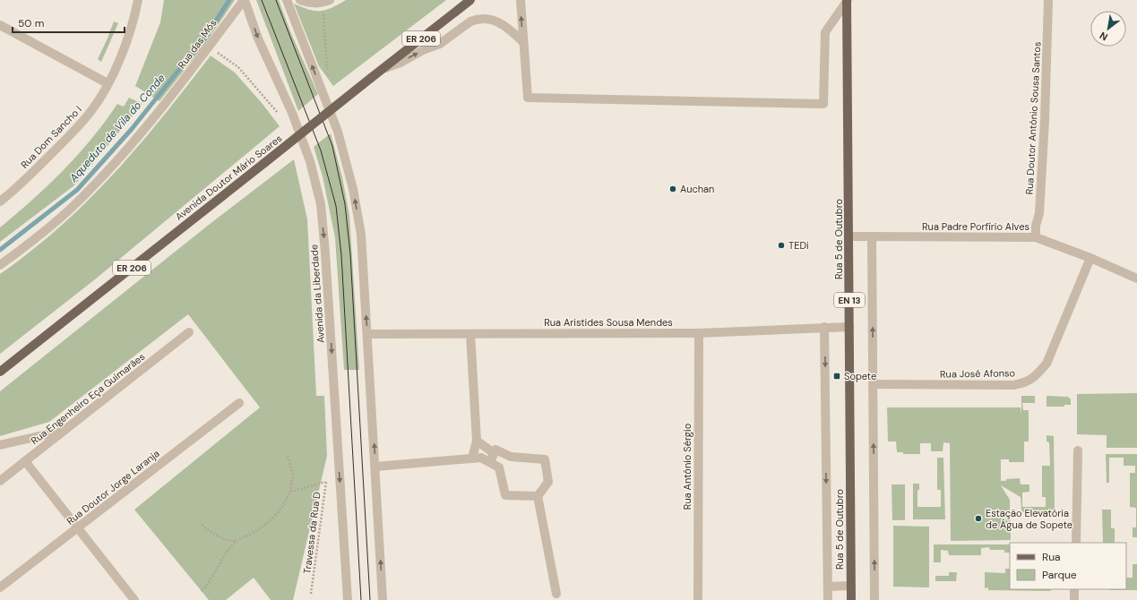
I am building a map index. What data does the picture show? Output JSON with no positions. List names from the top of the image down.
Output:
{
  "streets": {
    "main road": [
      "ER 206",
      "Avenida Doutor Mário Soares",
      "Rua 5 de Outubro",
      "EN 13"
    ],
    "street": [
      "Rua das Mós",
      "Rua Doutor António Sousa Santos",
      "Rua Dom Sancho I",
      "Rua Padre Porfírio Alves",
      "Avenida da Liberdade",
      "Rua Aristides Sousa Mendes",
      "Rua José Afonso",
      "Rua Engenheiro Eça Guimarães",
      "Rua António Sérgio",
      "Rua Doutor Jorge Laranja"
    ],
    "path": ["Travessa da Rua D"]
  },
  "crossings": [
    ["Rua das Mós", "Avenida da Liberdade"],
    ["Rua Doutor António Sousa Santos", "Rua Padre Porfírio Alves"],
    ["Rua Padre Porfírio Alves", "Rua 5 de Outubro"],
    ["Rua Padre Porfírio Alves", "Rua José Afonso"],
    ["Rua 5 de Outubro", "Rua Aristides Sousa Mendes"],
    ["Rua Aristides Sousa Mendes", "Rua António Sérgio"]
  ],
  "water": ["Aqueduto de Vila do Conde"],
  "places": {
    "other": ["Auchan", "TEDi", "Estação Elevatória de Água de Sopete"],
    "transit": ["Sopete"]
  },
  "legend": ["Rua", "Parque"],
  "scale_bar": "50 m",
  "north": "bottom left"
}
